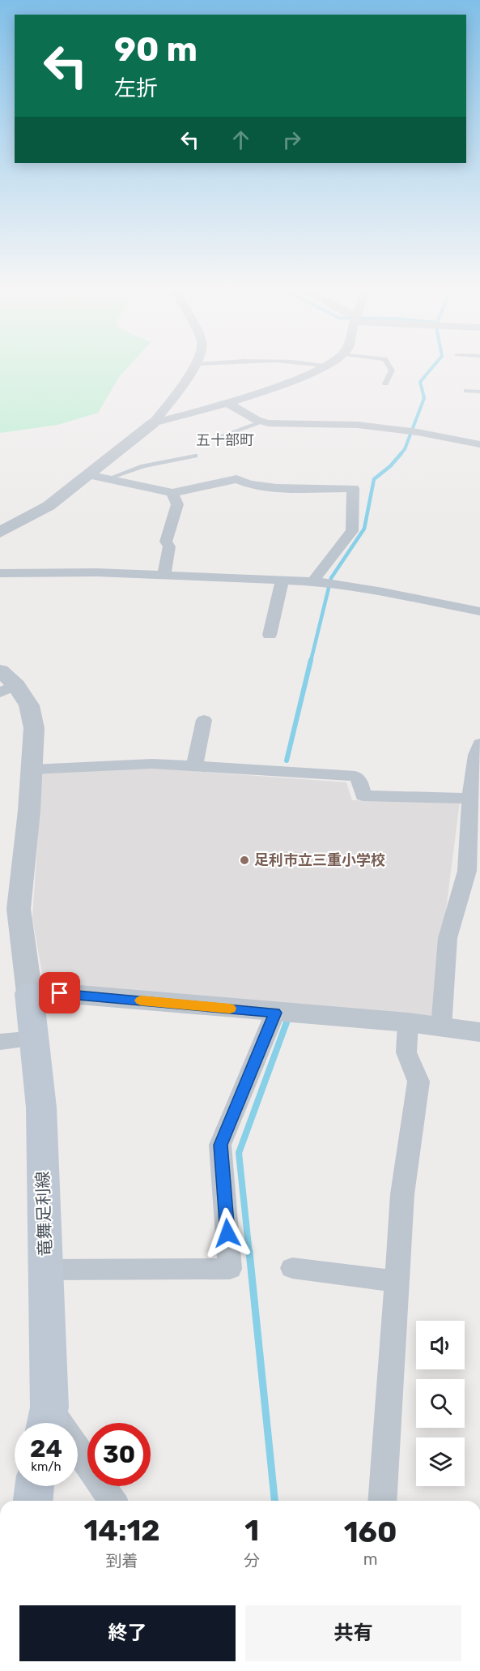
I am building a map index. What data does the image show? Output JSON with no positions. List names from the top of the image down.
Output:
{
  "streets": {
    "main road": ["竜舞足利線"]
  },
  "districts": ["五十部町"],
  "places": ["足利市立三重小学校"],
  "page": {
    "turn": ["90 m", "左折"],
    "speed": "24 km/h",
    "limit": "30",
    "eta": [
      "14:12",
      "到着",
      "1",
      "分",
      "160",
      "m"
    ],
    "buttons": ["終了", "共有"]
  }
}
